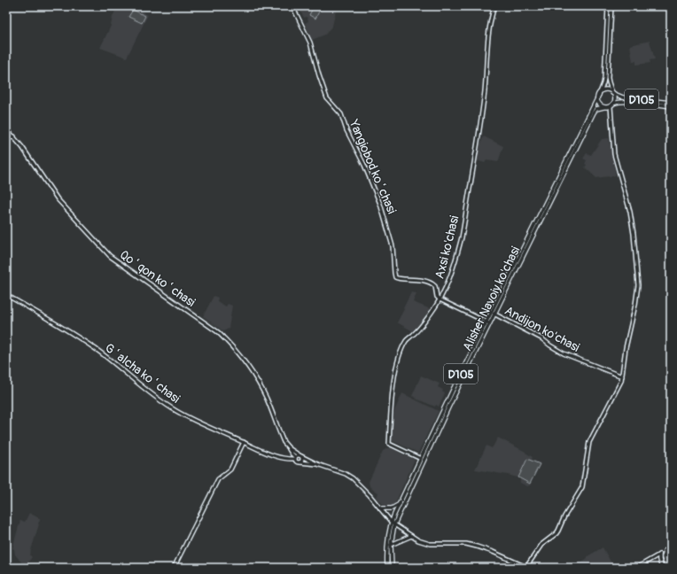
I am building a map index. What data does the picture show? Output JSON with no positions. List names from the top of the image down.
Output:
{
  "streets": {
    "main road": ["D105", "Alisher Navoiy ko'chasi"],
    "street": [
      "Yangiobod koʻchasi",
      "Axsi ko'chasi",
      "Qoʻqon koʻchasi",
      "Andijon ko'chasi",
      "Gʻalcha koʻchasi"
    ]
  },
  "crossings": [
    ["D105", "Qoʻqon koʻchasi"],
    ["D105", "Alisher Navoiy ko'chasi"],
    ["Yangiobod koʻchasi", "Axsi ko'chasi"],
    ["Axsi ko'chasi", "Alisher Navoiy ko'chasi"],
    ["Qoʻqon koʻchasi", "Alisher Navoiy ko'chasi"],
    ["Qoʻqon koʻchasi", "Gʻalcha koʻchasi"],
    ["Alisher Navoiy ko'chasi", "Andijon ko'chasi"]
  ]
}
